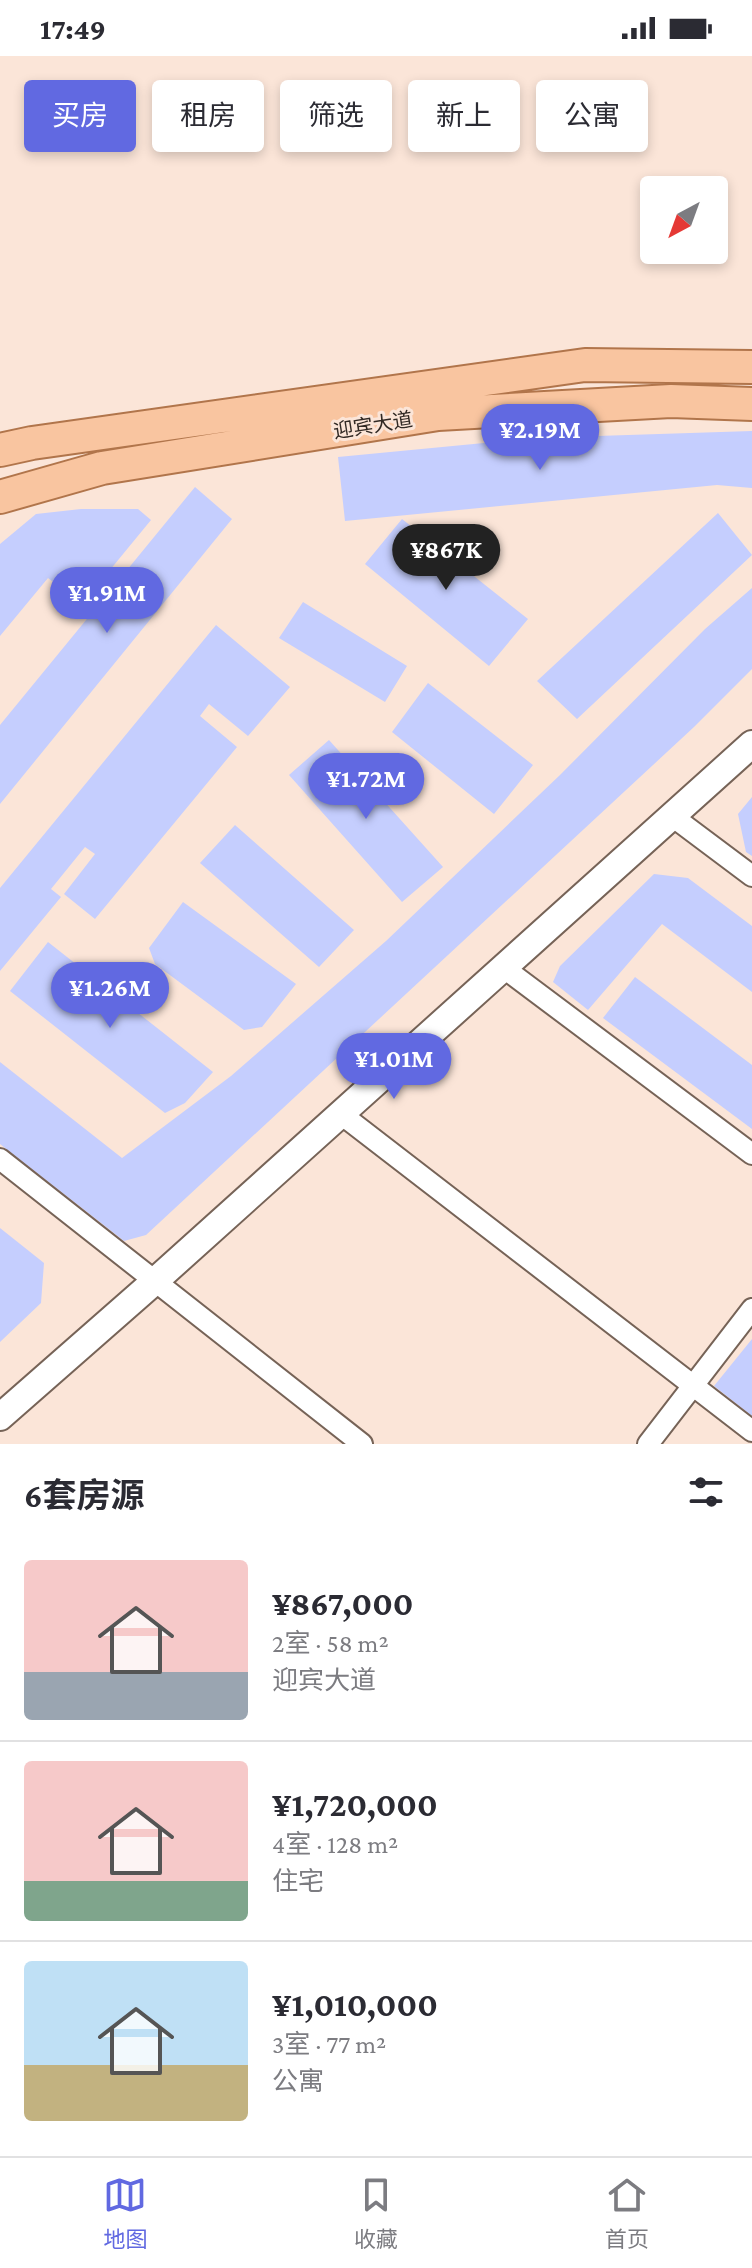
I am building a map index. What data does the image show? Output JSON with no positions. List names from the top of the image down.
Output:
{
  "streets": {
    "main road": ["迎宾大道"]
  },
  "north": "bottom left",
  "page": {
    "status": "17:49",
    "chip": [
      "买房",
      "租房",
      "筛选",
      "新上",
      "公寓"
    ],
    "price": [
      "¥2.19M",
      "¥867K",
      "¥1.91M",
      "¥1.72M",
      "¥1.26M",
      "¥1.01M"
    ],
    "heading": "6套房源",
    "list": [
      {
        "name": "¥867,000",
        "note": "2室 · 58 m² · 迎宾大道"
      },
      {
        "name": "¥1,720,000",
        "note": "4室 · 128 m² · 住宅"
      },
      {
        "name": "¥1,010,000",
        "note": "3室 · 77 m² · 公寓"
      }
    ],
    "tabs": ["地图", "收藏", "首页"]
  }
}
